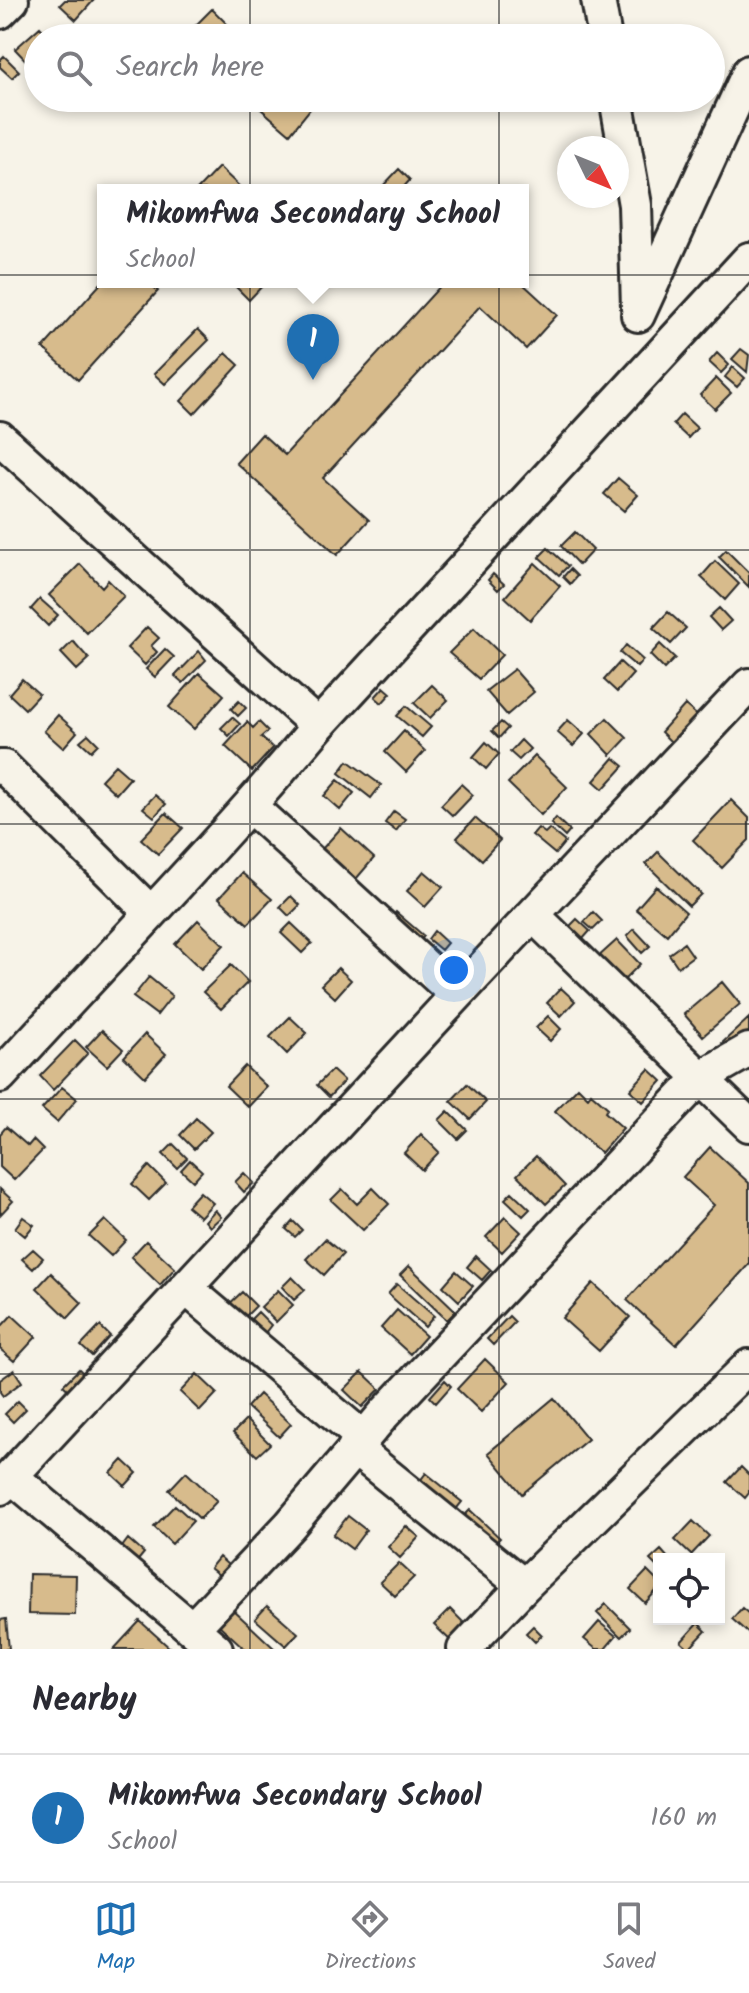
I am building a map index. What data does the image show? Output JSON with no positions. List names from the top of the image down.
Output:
{
  "north": "bottom right",
  "page": {
    "search": "Search here",
    "popup": ["Mikomfwa Secondary School", "School"],
    "pins": "1",
    "heading": "Nearby",
    "list": [
      {
        "mark": "1",
        "name": "Mikomfwa Secondary School",
        "note": "School",
        "value": "160 m"
      }
    ],
    "nav": ["Map", "Directions", "Saved"]
  }
}
